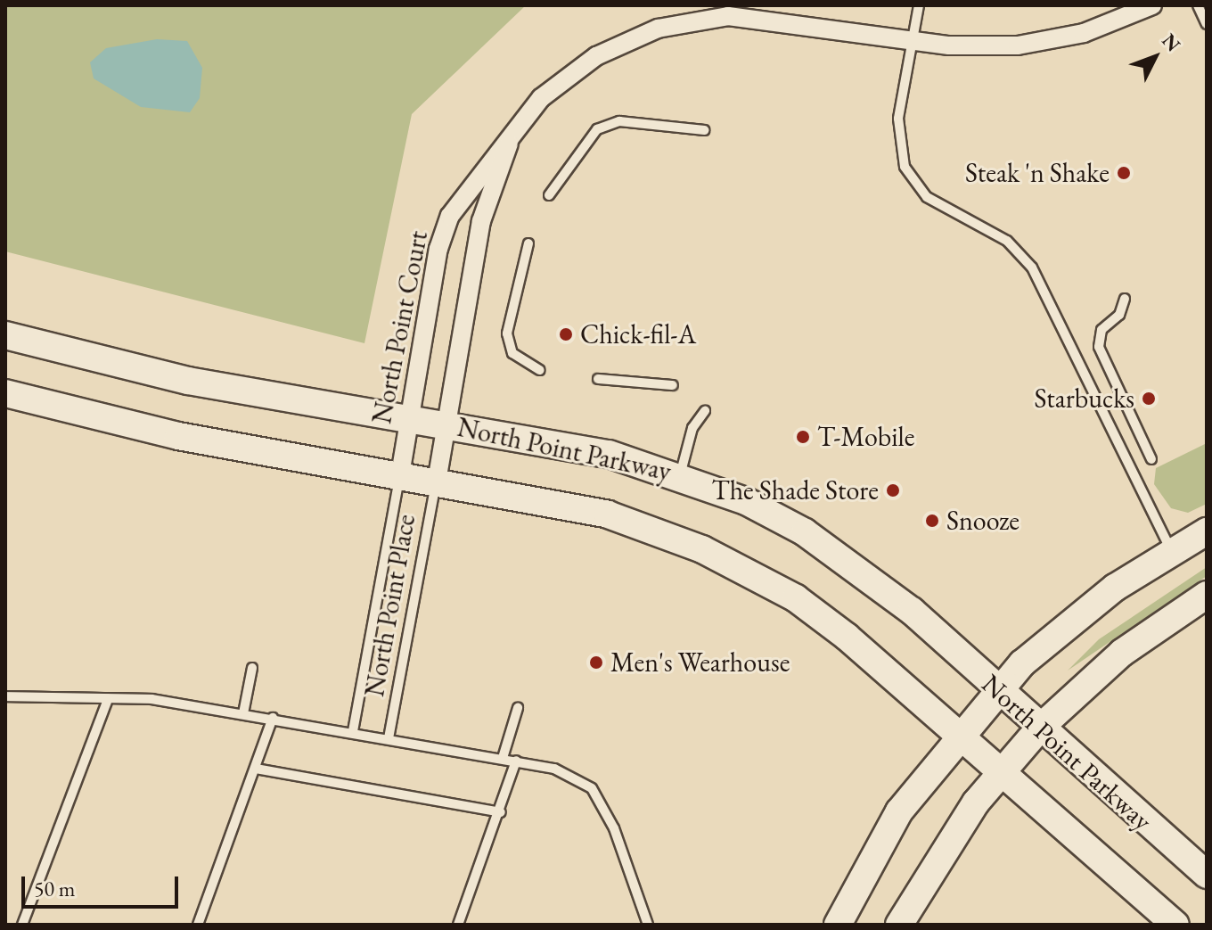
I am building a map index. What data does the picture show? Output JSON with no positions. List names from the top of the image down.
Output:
{
  "streets": {
    "street": ["North Point Court", "North Point Parkway"],
    "lane": ["North Point Place"]
  },
  "crossings": [
    ["North Point Court", "North Point Parkway"],
    ["North Point Court", "North Point Place"],
    ["North Point Parkway", "North Point Place"]
  ],
  "places": [
    "Steak 'n Shake",
    "Chick-fil-A",
    "Starbucks",
    "T-Mobile",
    "The Shade Store",
    "Snooze",
    "Men's Wearhouse"
  ],
  "scale_bar": "50 m",
  "north": "top right"
}
